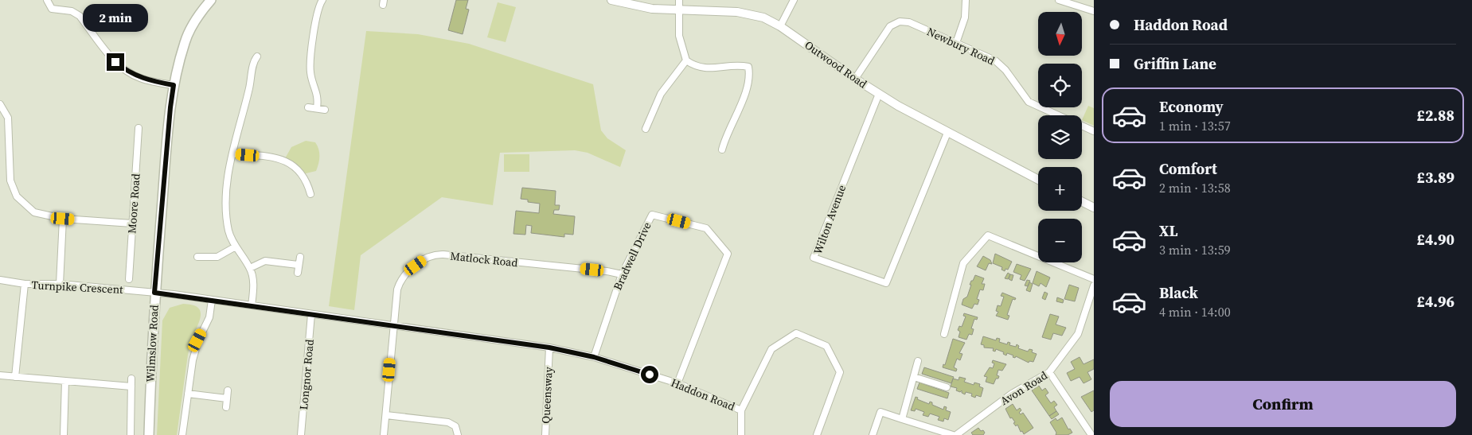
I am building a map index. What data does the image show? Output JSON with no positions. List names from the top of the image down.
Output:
{
  "streets": {
    "main road": ["Wilmslow Road"],
    "street": [
      "Newbury Road",
      "Outwood Road",
      "Moore Road",
      "Wilton Avenue",
      "Bradwell Drive",
      "Matlock Road",
      "Turnpike Crescent",
      "Longnor Road",
      "Avon Road",
      "Haddon Road",
      "Queensway"
    ]
  },
  "crossings": [
    ["Newbury Road", "Outwood Road"],
    ["Outwood Road", "Wilton Avenue"],
    ["Bradwell Drive", "Matlock Road"],
    ["Bradwell Drive", "Haddon Road"],
    ["Turnpike Crescent", "Wilmslow Road"],
    ["Haddon Road", "Queensway"]
  ],
  "north": "bottom",
  "page": {
    "banner": ["Haddon Road", "Griffin Lane"],
    "bubble": "2 min",
    "map_buttons": ["+", "−"],
    "list": [
      {
        "name": "Economy",
        "note": "1 min · 13:57",
        "value": "£2.88"
      },
      {
        "name": "Comfort",
        "note": "2 min · 13:58",
        "value": "£3.89"
      },
      {
        "name": "XL",
        "note": "3 min · 13:59",
        "value": "£4.90"
      },
      {
        "name": "Black",
        "note": "4 min · 14:00",
        "value": "£4.96"
      }
    ],
    "buttons": "Confirm"
  }
}
